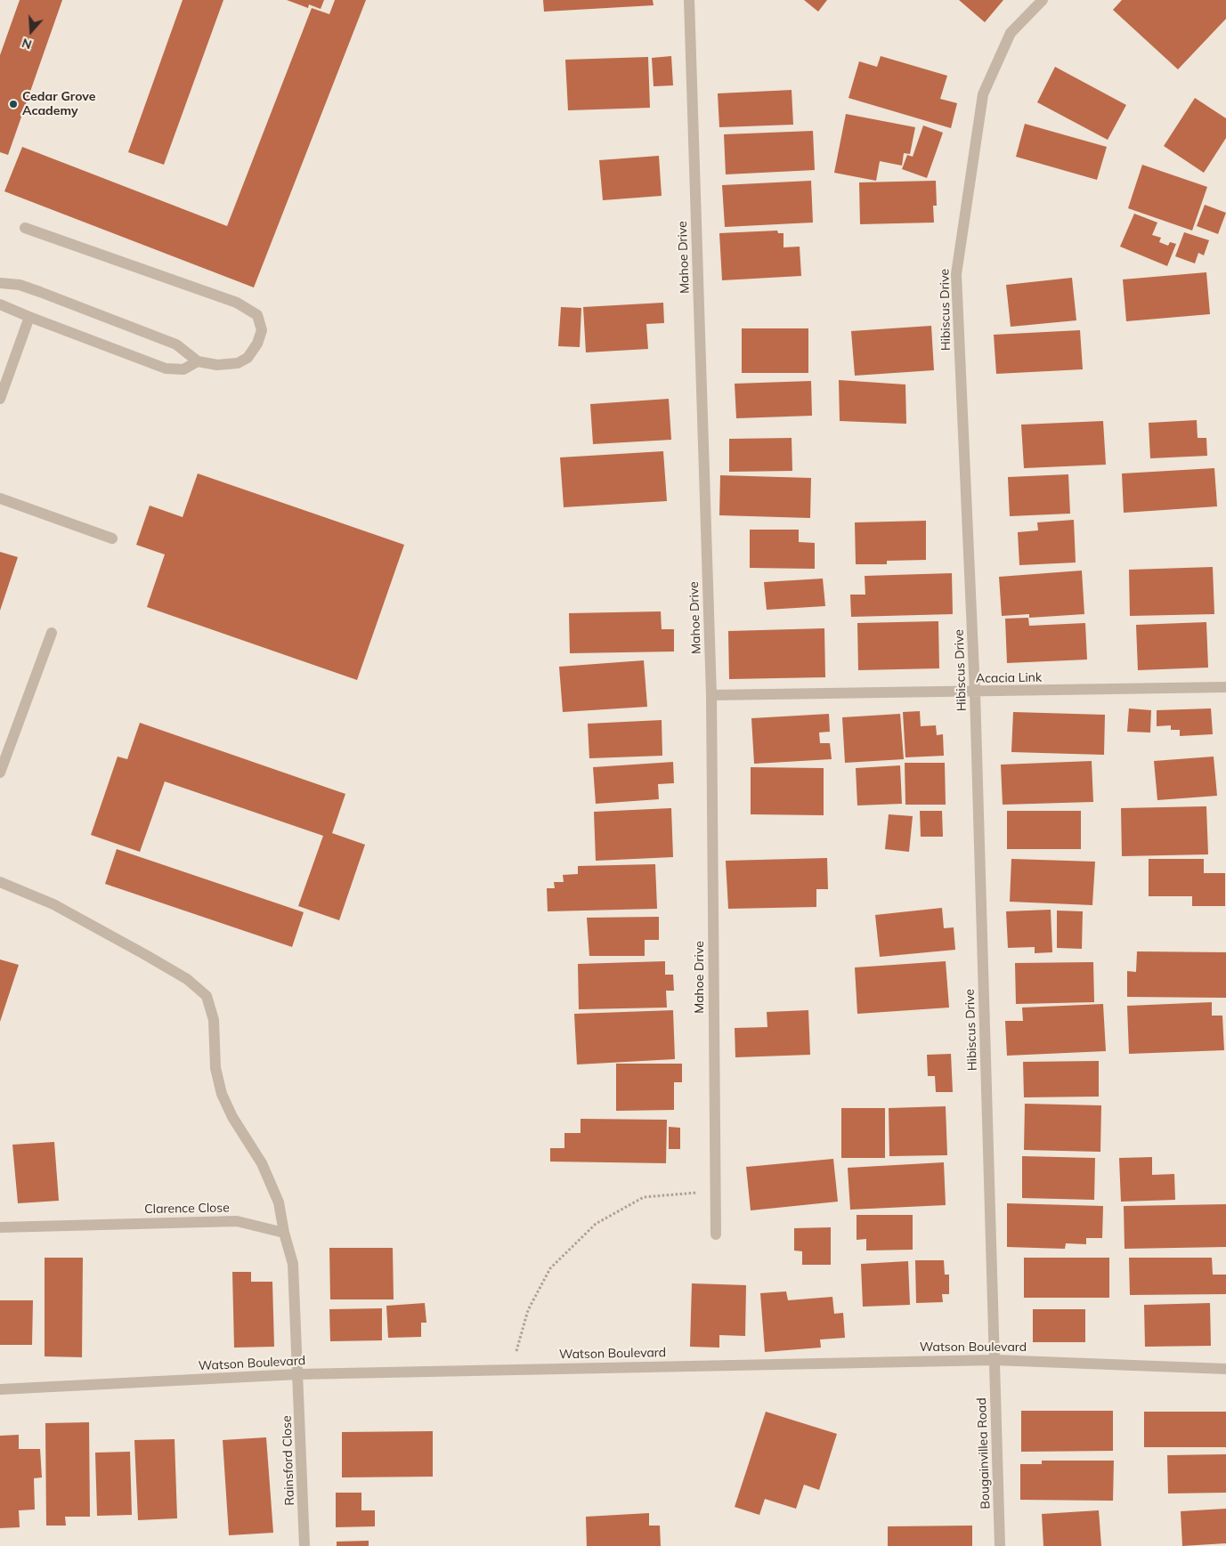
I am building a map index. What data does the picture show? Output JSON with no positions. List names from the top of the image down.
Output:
{
  "streets": {
    "street": [
      "Mahoe Drive",
      "Hibiscus Drive",
      "Acacia Link",
      "Clarence Close",
      "Watson Boulevard",
      "Bougainvillea Road",
      "Rainsford Close"
    ]
  },
  "crossings": [
    ["Mahoe Drive", "Acacia Link"],
    ["Hibiscus Drive", "Acacia Link"],
    ["Hibiscus Drive", "Watson Boulevard"],
    ["Hibiscus Drive", "Bougainvillea Road"],
    ["Watson Boulevard", "Bougainvillea Road"],
    ["Watson Boulevard", "Rainsford Close"]
  ],
  "places": ["Cedar Grove Academy"],
  "north": "bottom"
}
